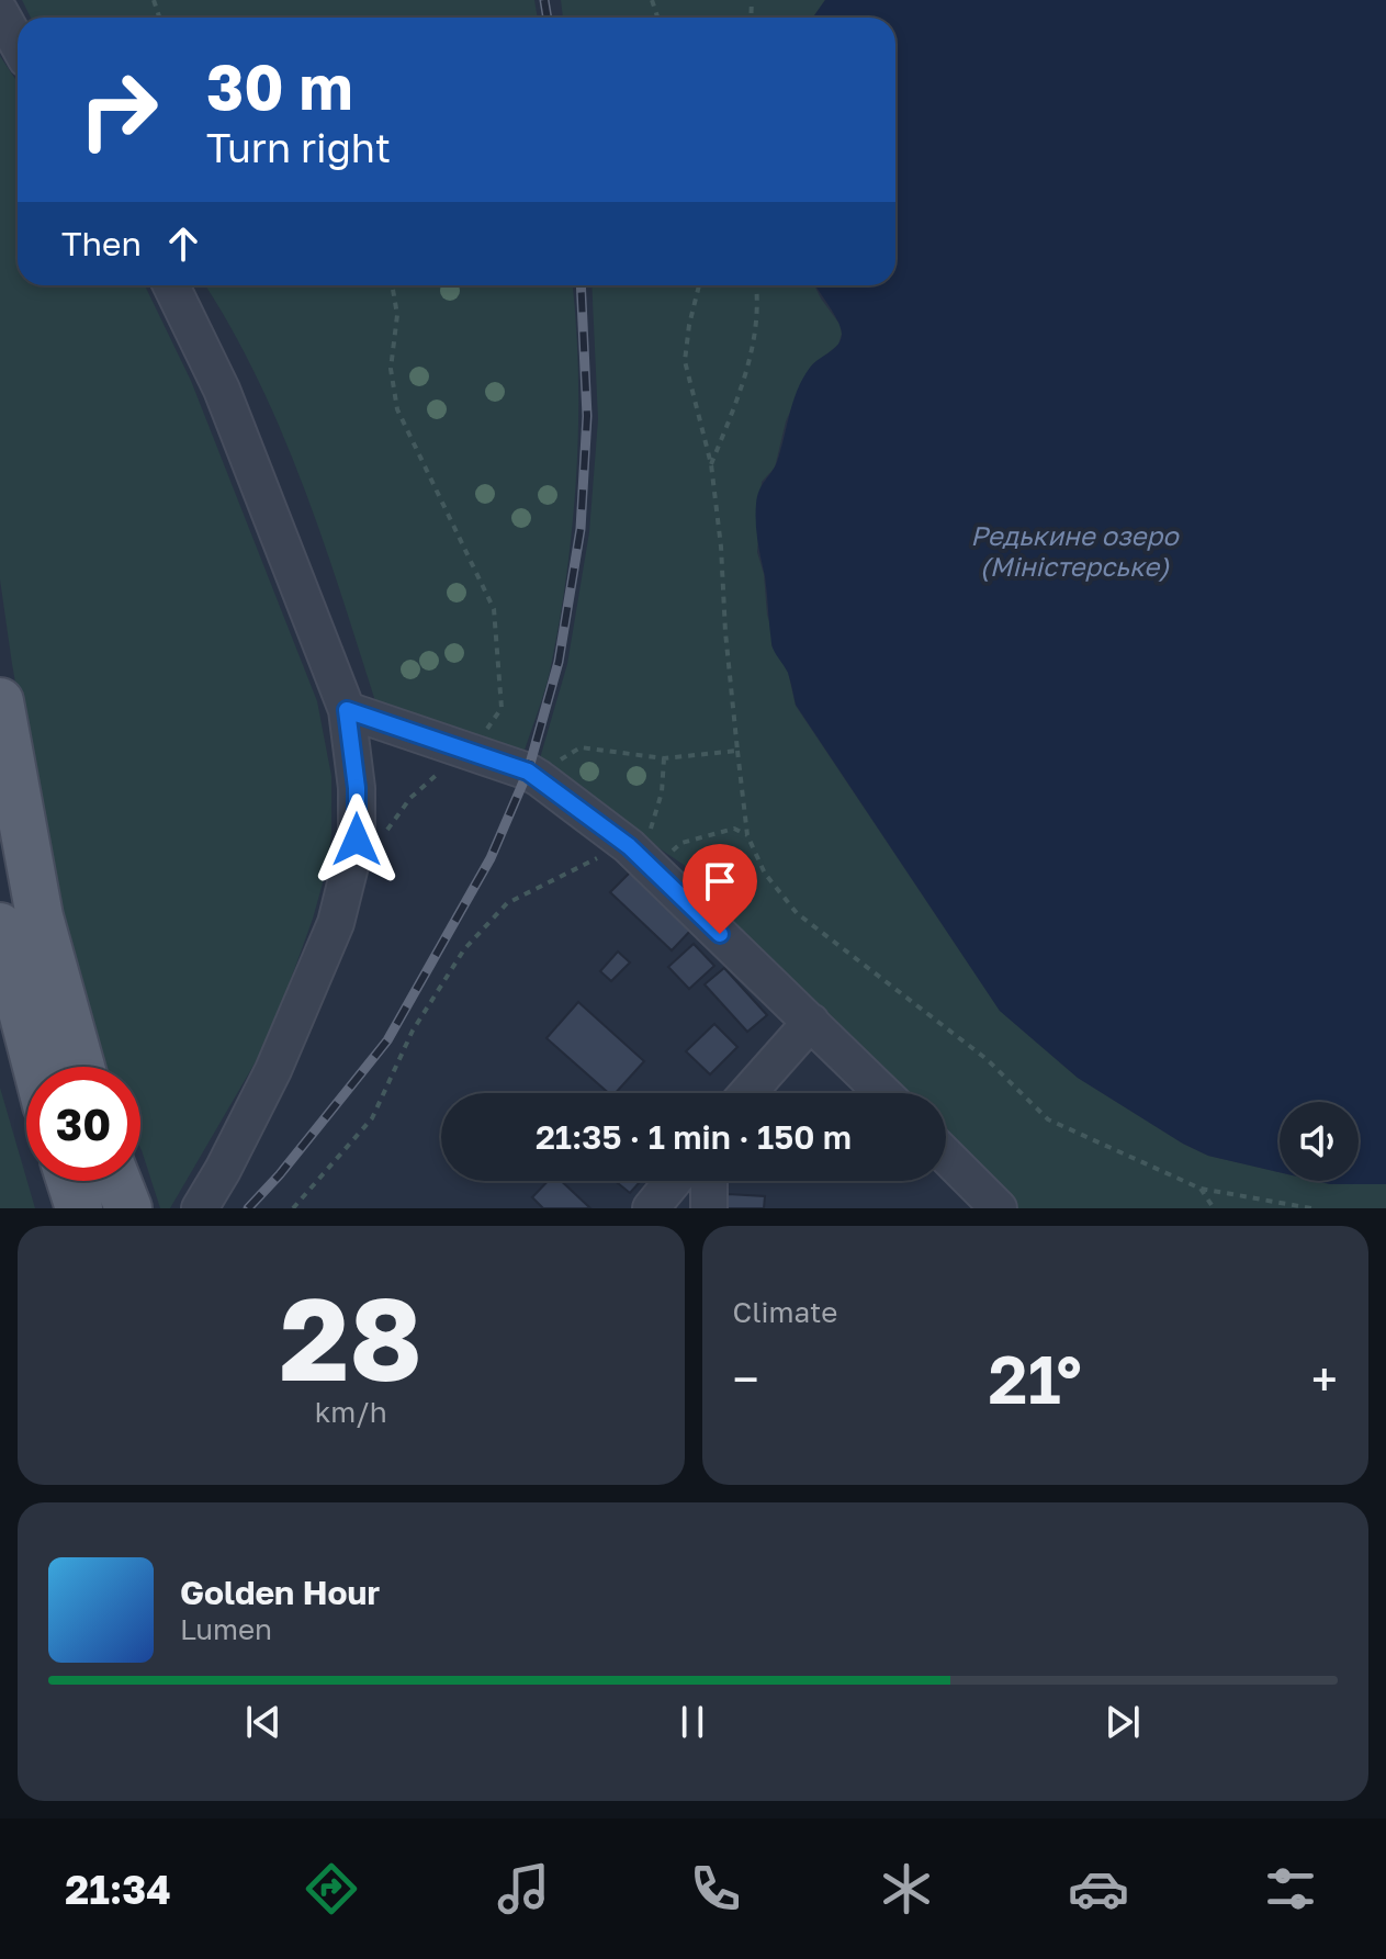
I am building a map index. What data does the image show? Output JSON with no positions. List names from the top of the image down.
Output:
{
  "water": ["Редькине озеро (Міністерське)"],
  "page": {
    "turn": ["30 m", "Turn right"],
    "then": "Then",
    "limit": "30",
    "trip": "21:35 · 1 min · 150 m",
    "tile": [
      ["28", "km/h"],
      "Climate"
    ],
    "heat": ["−", "21°", "+"],
    "song": ["Golden Hour", "Lumen"],
    "tabs": "21:34"
  }
}
